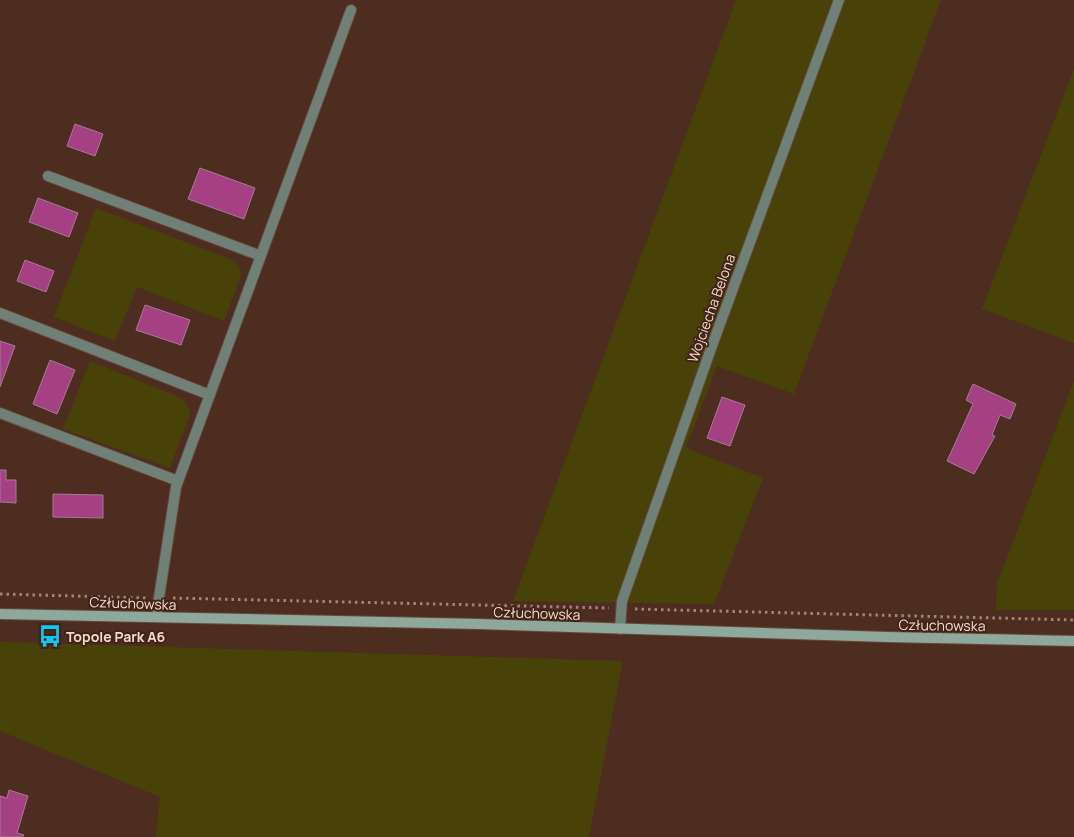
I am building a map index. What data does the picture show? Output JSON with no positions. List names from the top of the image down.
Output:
{
  "streets": {
    "main road": ["Człuchowska"],
    "street": ["Wojciecha Belona"]
  },
  "crossings": [
    ["Wojciecha Belona", "Człuchowska"]
  ],
  "places": {
    "bus stop": ["Topole Park A6"]
  }
}
